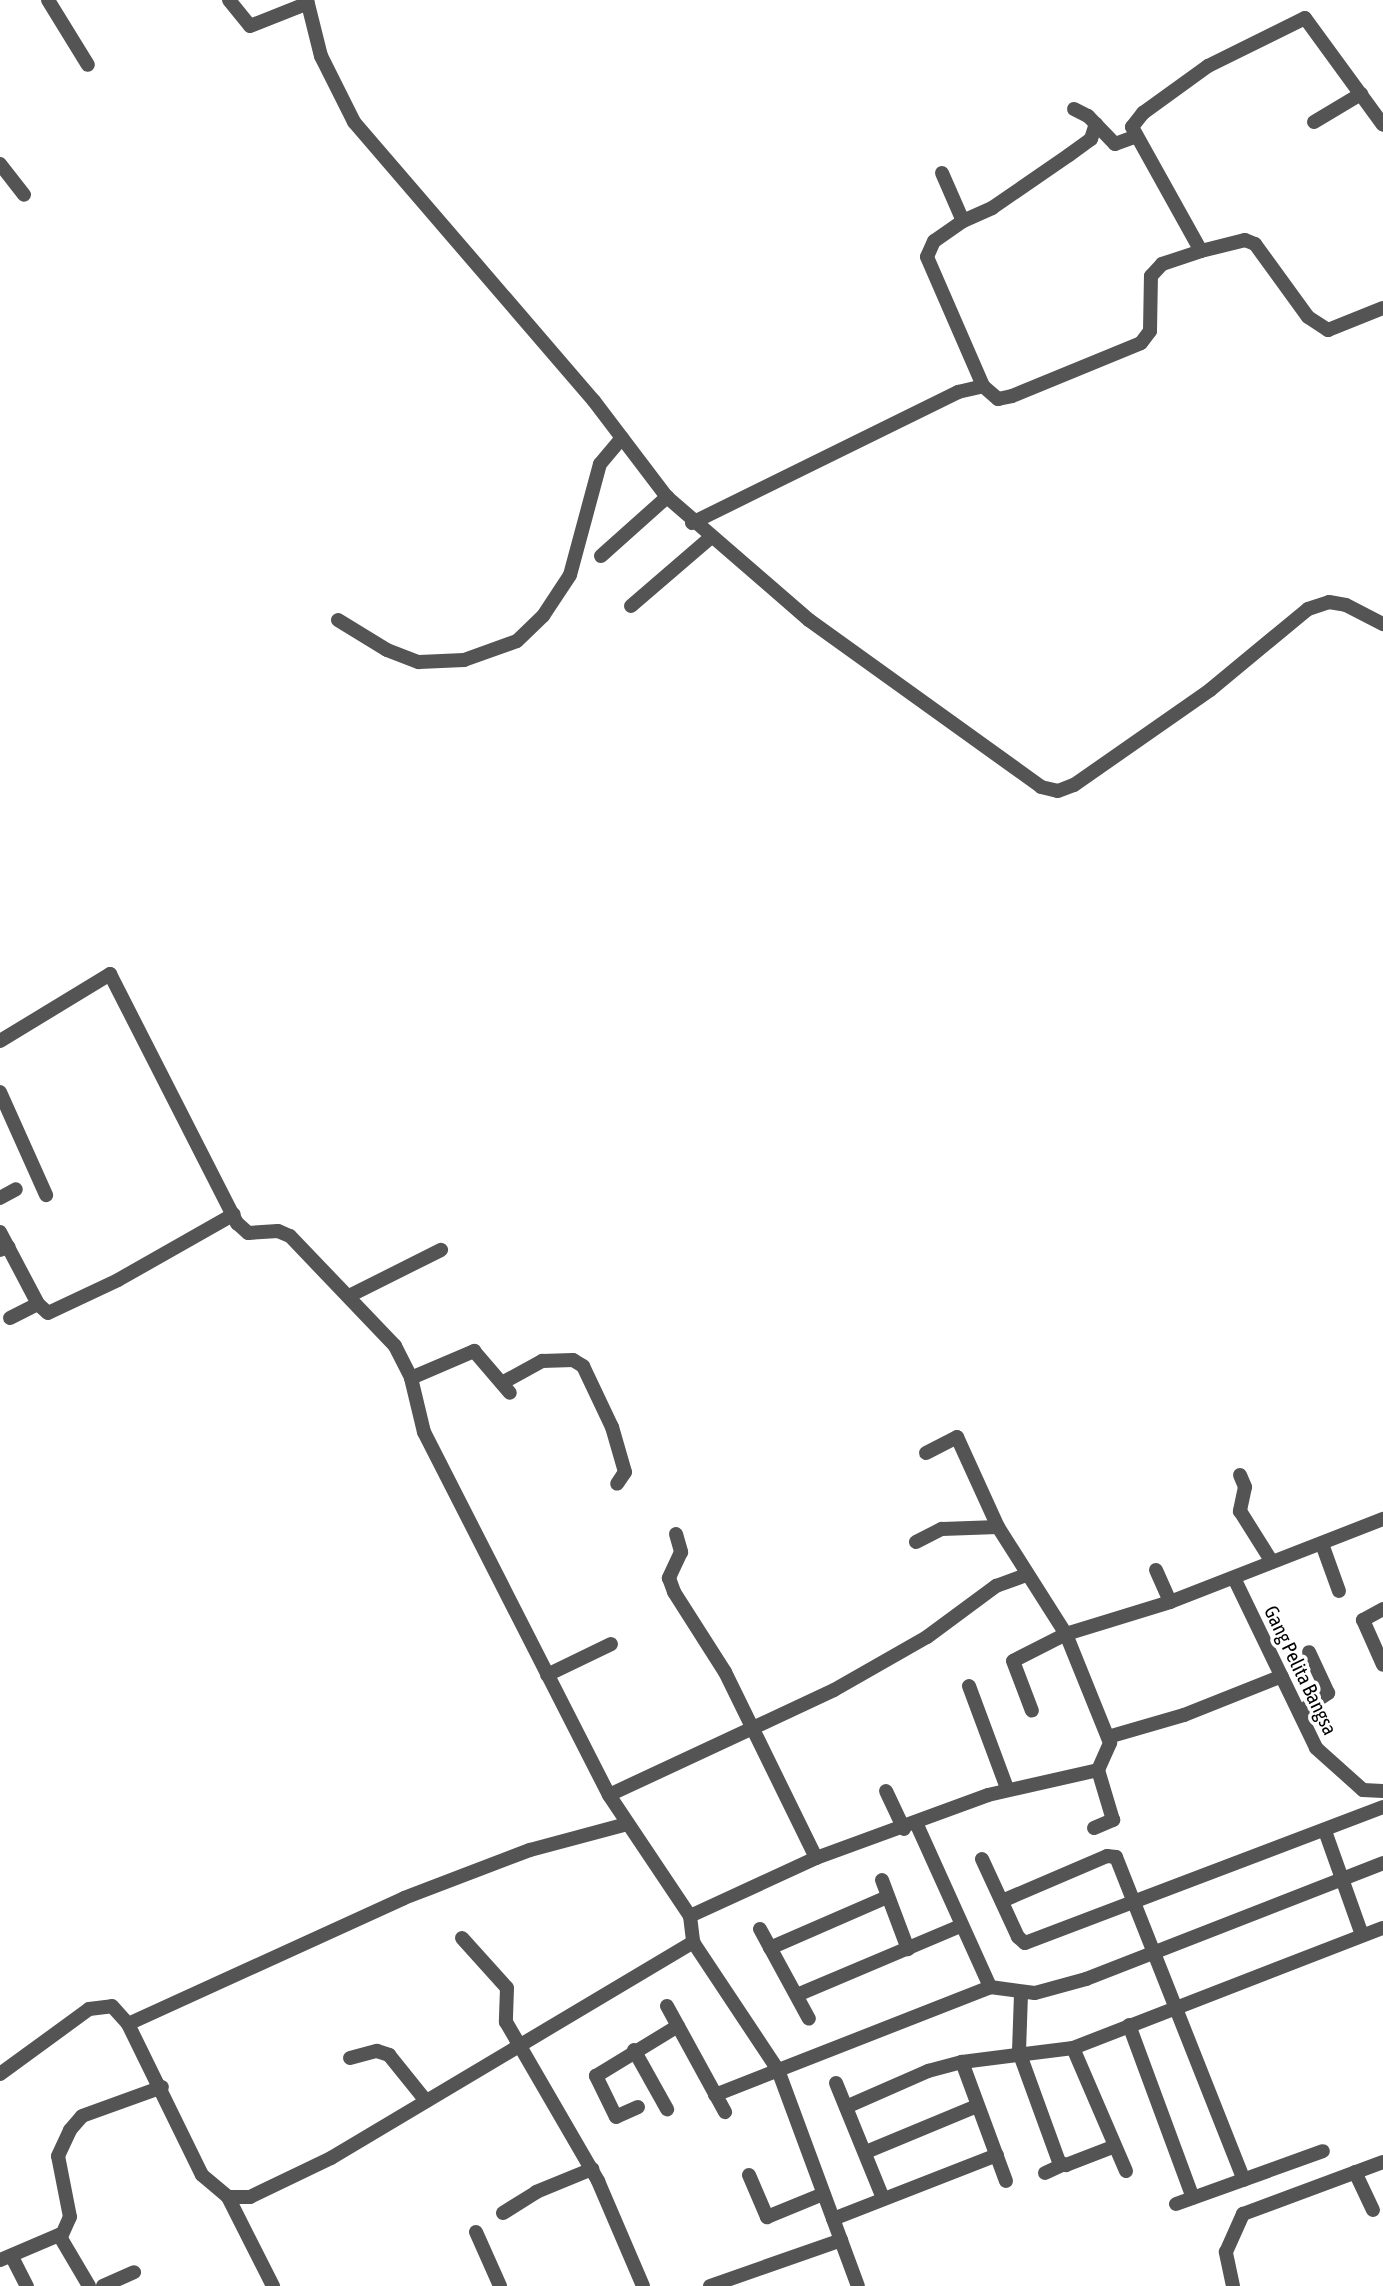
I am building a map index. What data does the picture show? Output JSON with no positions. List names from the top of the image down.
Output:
{
  "streets": {
    "street": ["Gang Pelita Bangsa"]
  }
}
